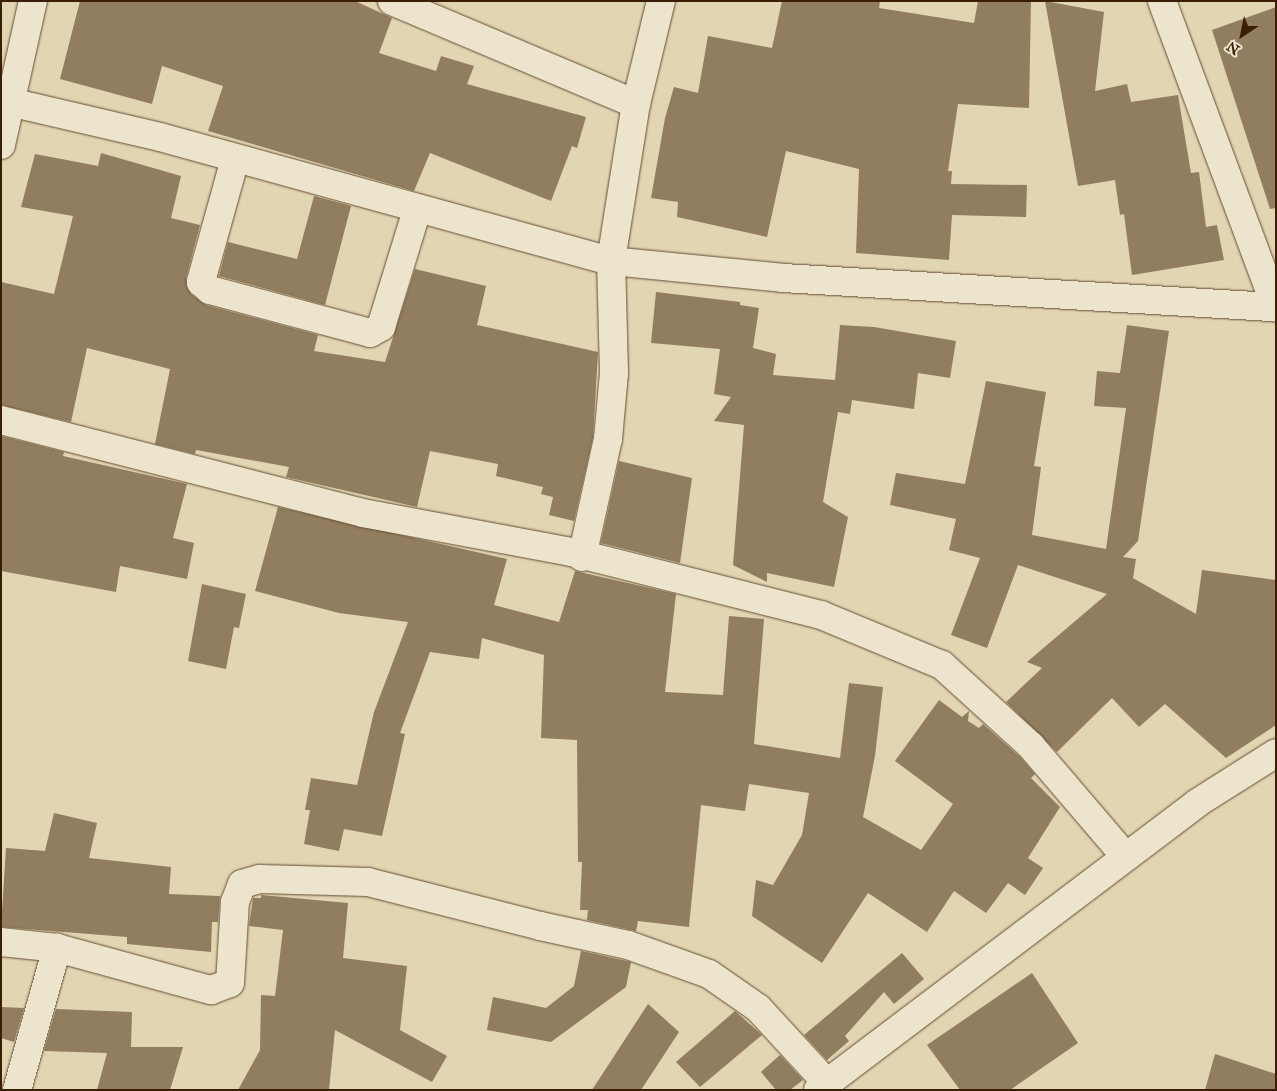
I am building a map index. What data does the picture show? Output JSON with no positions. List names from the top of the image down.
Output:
{
  "north": "bottom left"
}
